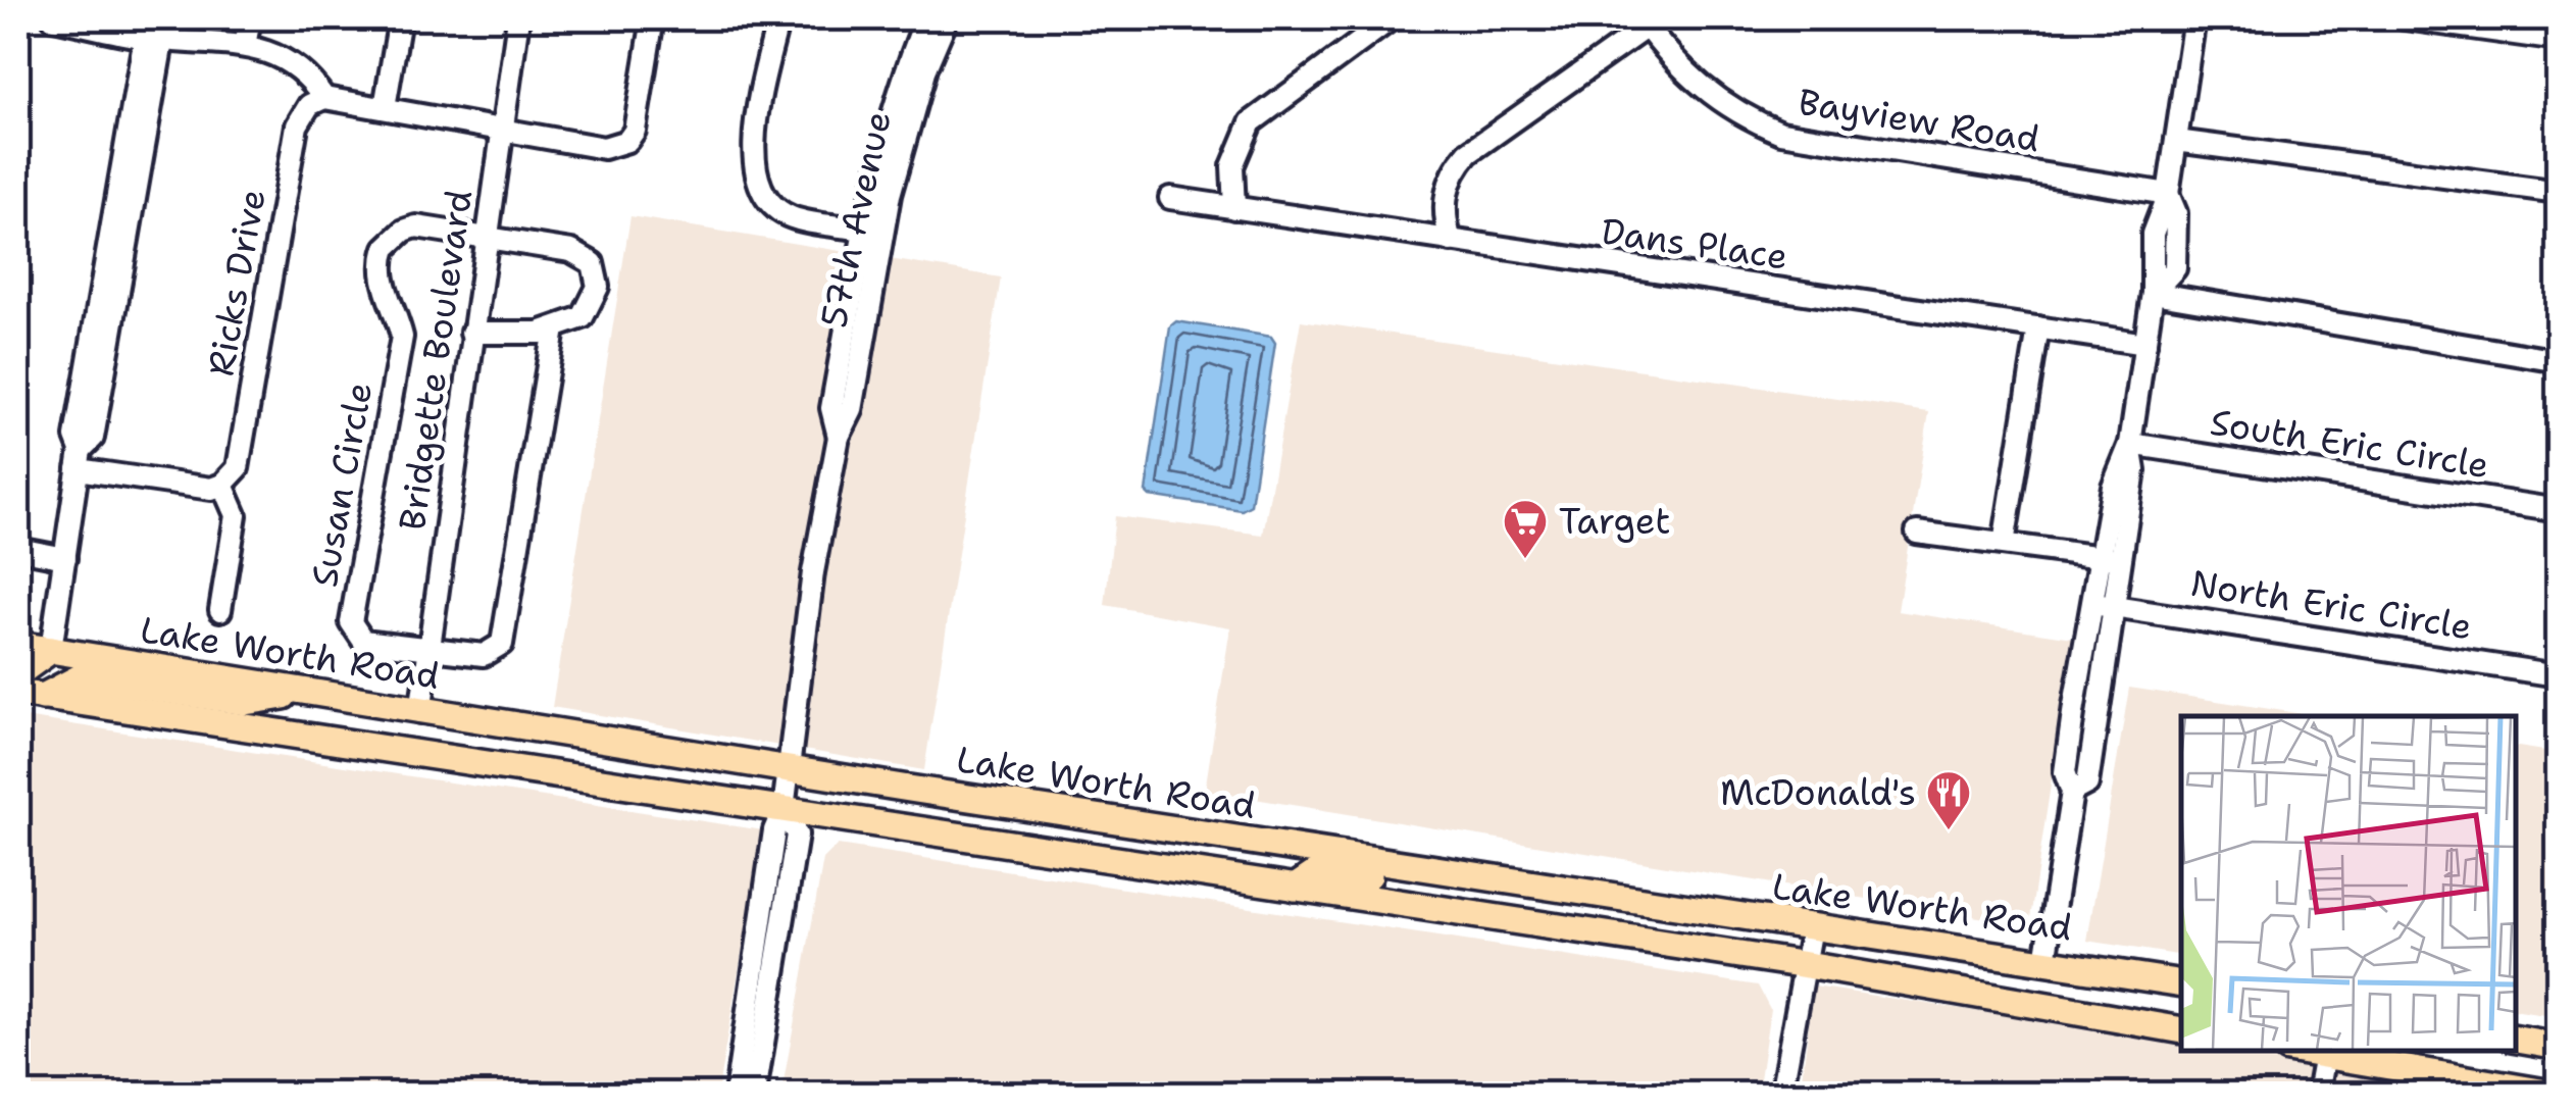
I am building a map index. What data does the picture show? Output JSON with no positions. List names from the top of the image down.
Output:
{
  "streets": {
    "main road": ["Lake Worth Road"],
    "street": [
      "Bayview Road",
      "57th Avenue",
      "Dans Place",
      "Ricks Drive",
      "Bridgette Boulevard",
      "South Eric Circle",
      "Susan Circle",
      "North Eric Circle"
    ]
  },
  "crossings": [
    ["57th Avenue", "Lake Worth Road"],
    ["Bridgette Boulevard", "Susan Circle"],
    ["Bridgette Boulevard", "Lake Worth Road"]
  ],
  "places": {
    "supermarket": ["Target"],
    "restaurant": ["McDonald's"]
  }
}
